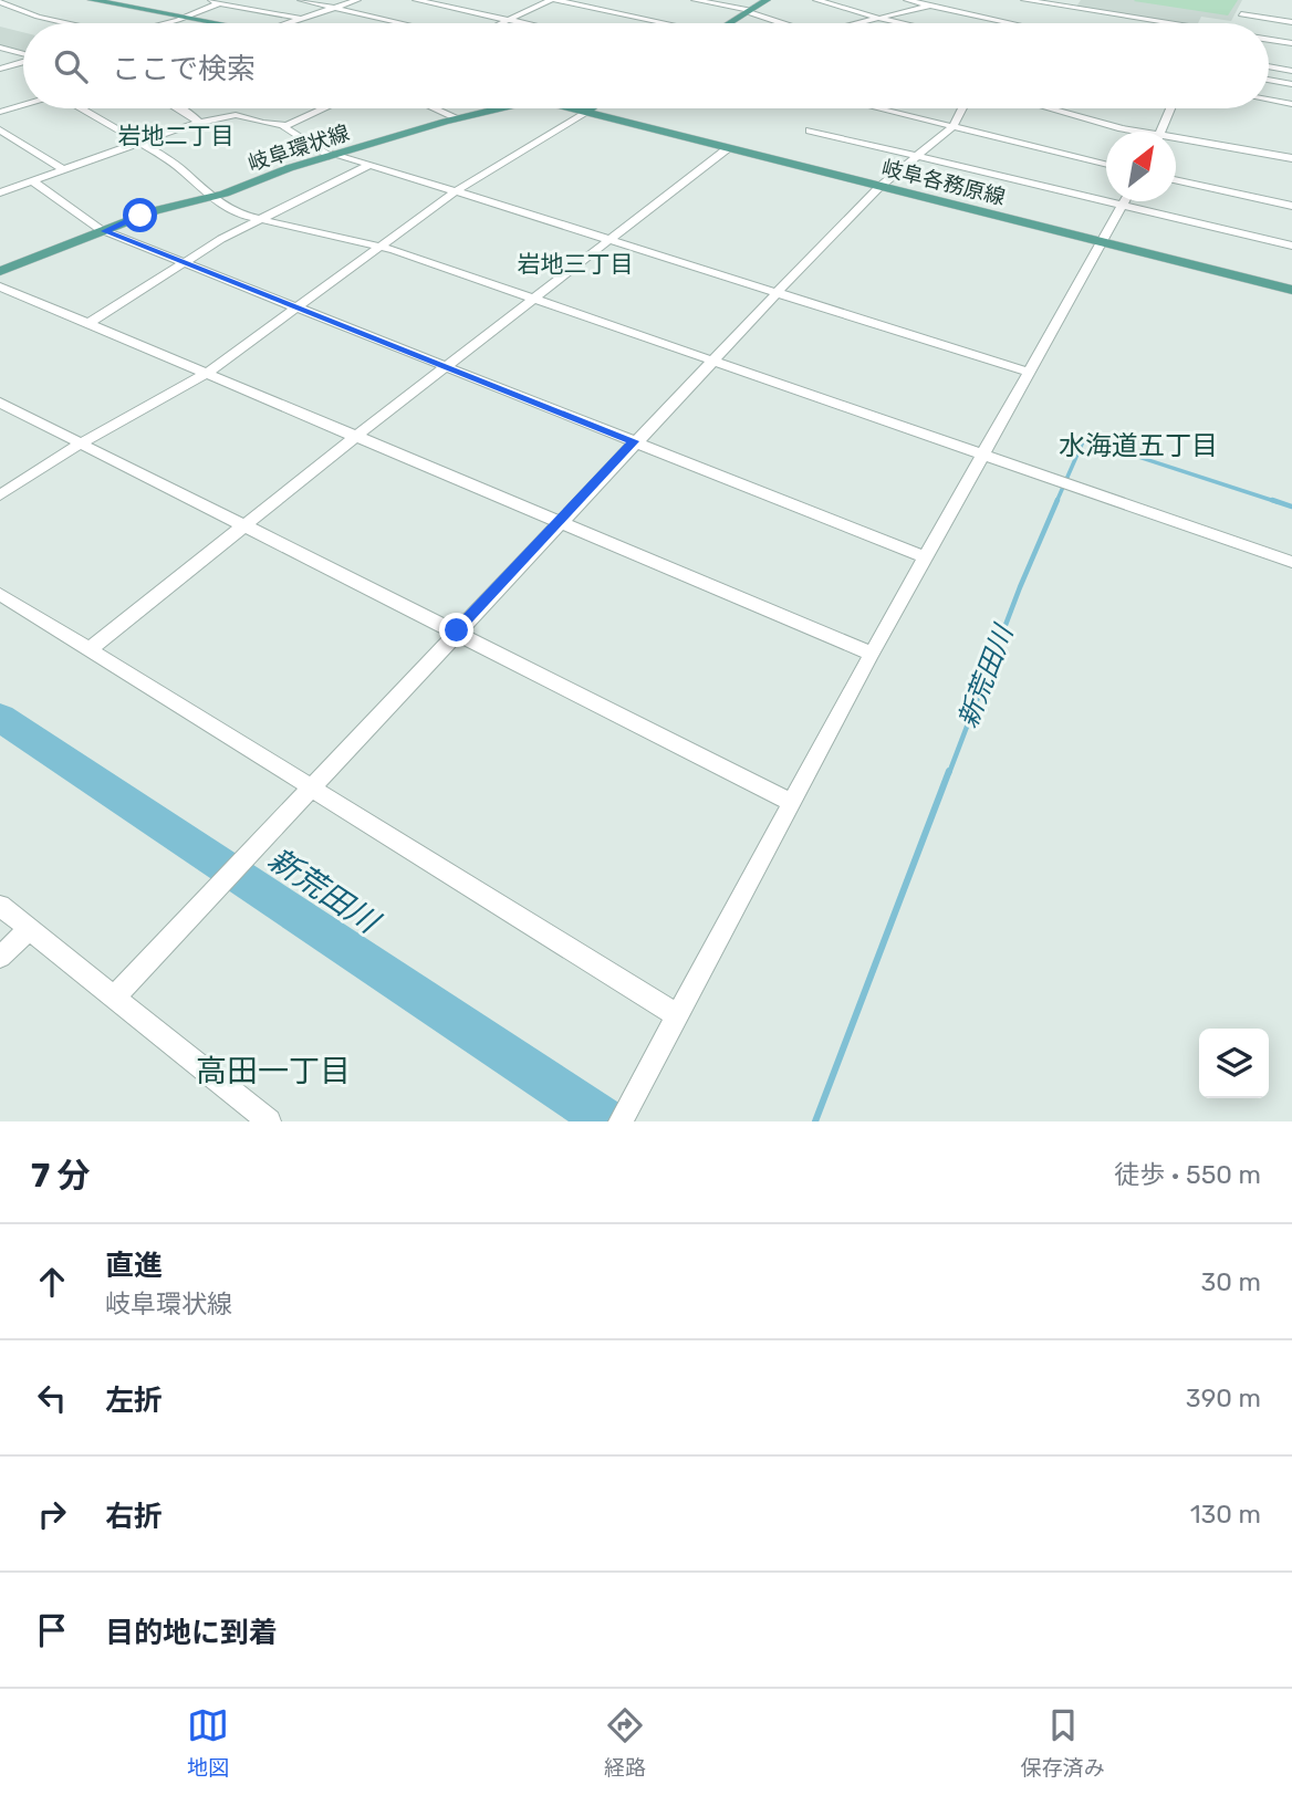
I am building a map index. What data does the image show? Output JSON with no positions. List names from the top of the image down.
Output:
{
  "streets": {
    "main road": ["岐阜環状線", "岐阜各務原線"]
  },
  "crossings": [
    ["岐阜環状線", "岐阜各務原線"]
  ],
  "districts": [
    "岩地二丁目",
    "岩地三丁目",
    "水海道五丁目",
    "高田一丁目"
  ],
  "water": ["新荒田川"],
  "north": "top right",
  "page": {
    "search": "ここで検索",
    "heading": ["7 分", "徒歩 · 550 m"],
    "list": [
      ["直進", "岐阜環状線", "30 m"],
      ["左折", "390 m"],
      ["右折", "130 m"],
      "目的地に到着"
    ],
    "nav": ["地図", "経路", "保存済み"]
  }
}
